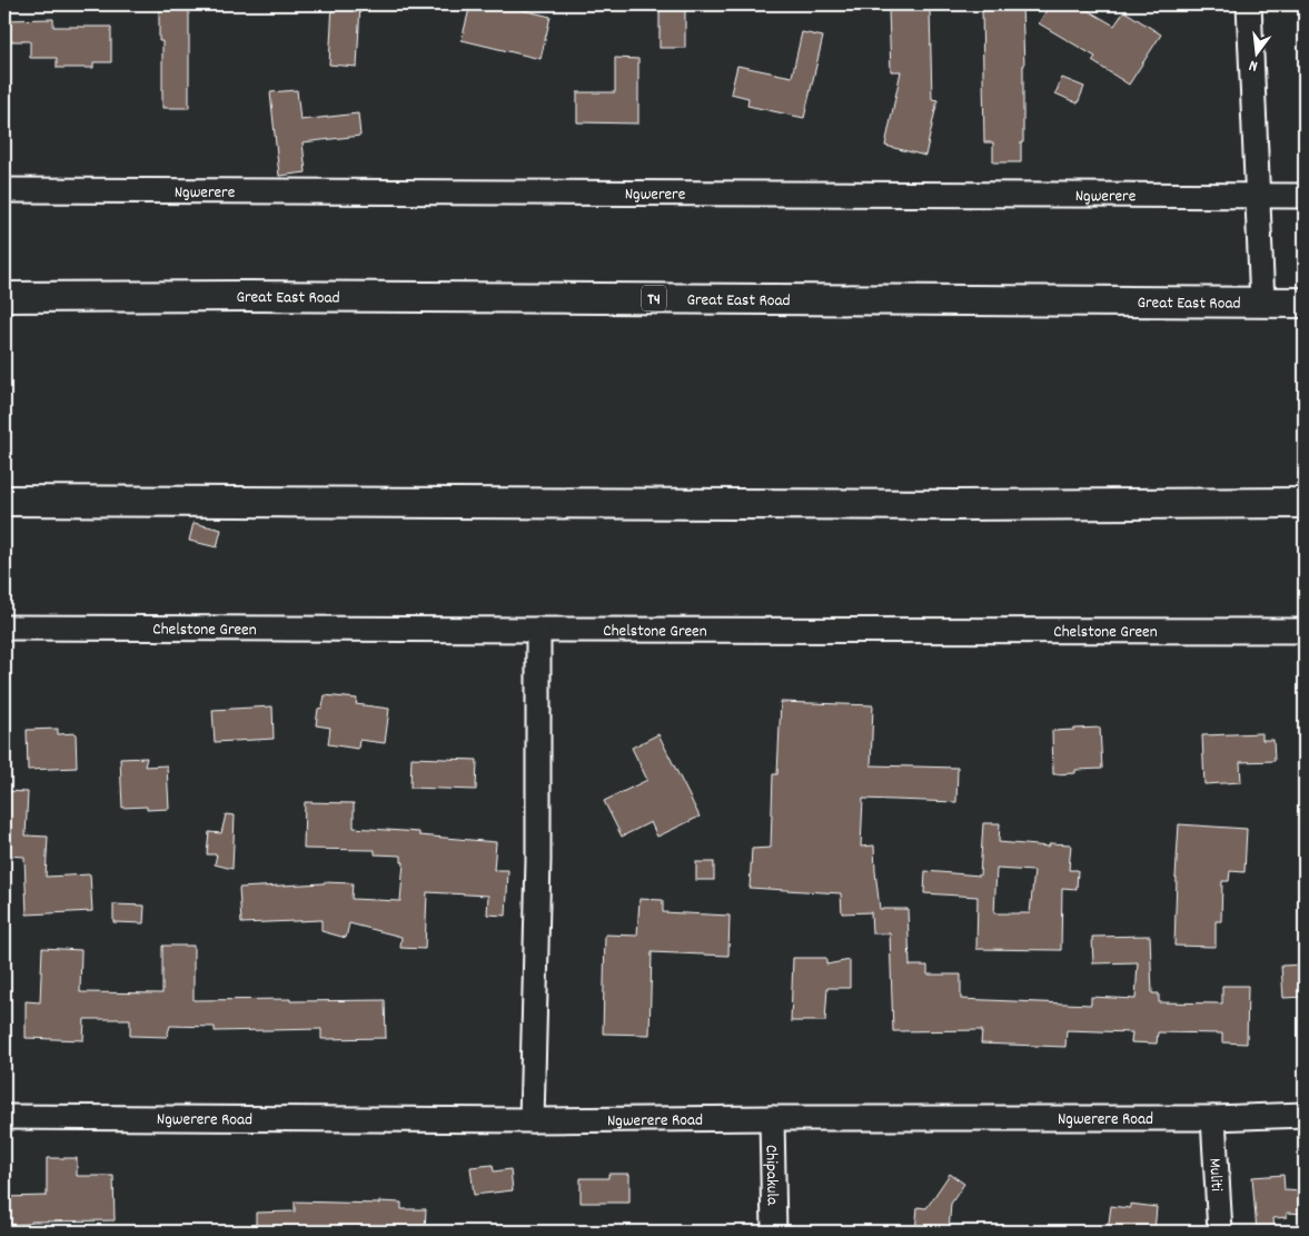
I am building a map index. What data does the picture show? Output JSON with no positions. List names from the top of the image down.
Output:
{
  "streets": {
    "main road": ["Great East Road", "T4"],
    "street": [
      "Ngwerere",
      "Chelstone Green",
      "Ngwerere Road",
      "Chipakula",
      "Muliti"
    ]
  },
  "crossings": [
    ["Ngwerere Road", "Chipakula"],
    ["Ngwerere Road", "Muliti"]
  ],
  "north": "bottom"
}
